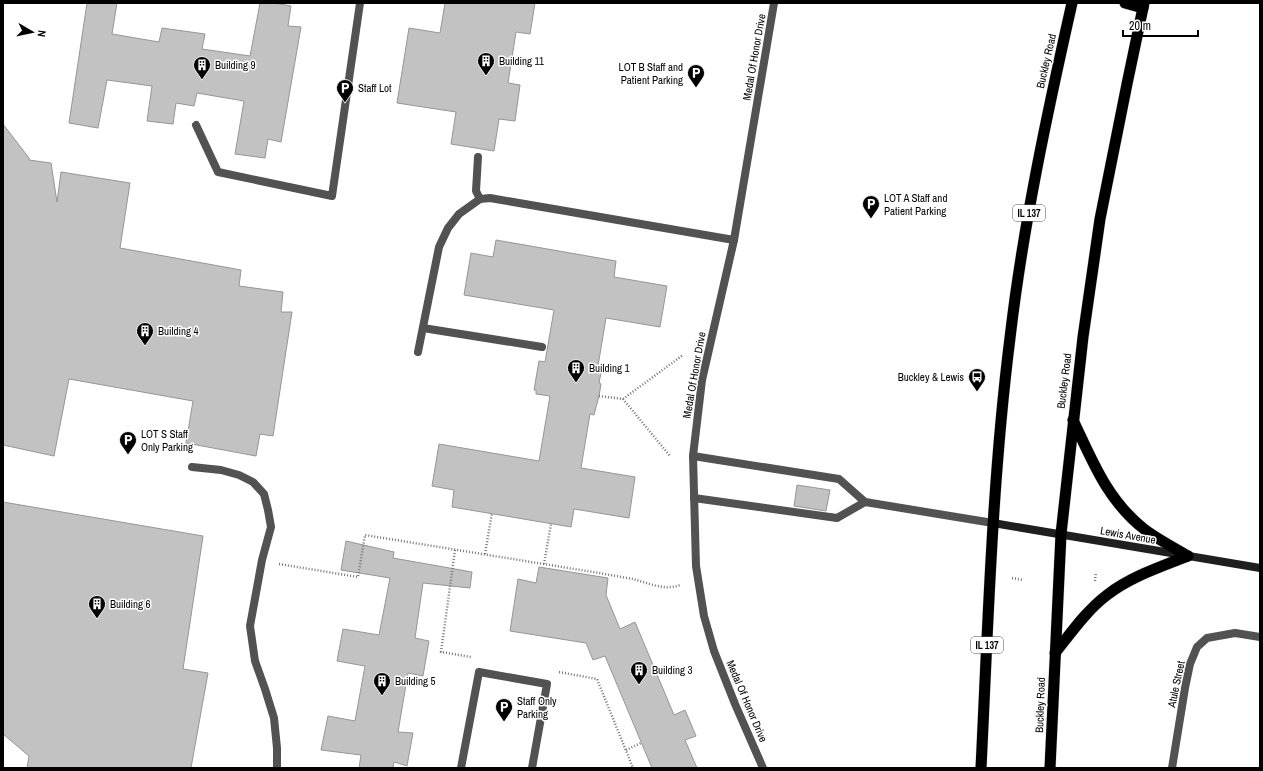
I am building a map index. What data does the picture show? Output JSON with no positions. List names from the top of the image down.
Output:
{
  "streets": {
    "highway": ["Buckley Road", "IL 137"],
    "main road": ["Lewis Avenue"],
    "street": ["Medal Of Honor Drive", "Atule Street"]
  },
  "crossings": [
    ["Buckley Road", "Lewis Avenue"]
  ],
  "places": {
    "building": [
      "Building 11",
      "Building 9",
      "Building 4",
      "Building 1",
      "Building 6",
      "Building 3",
      "Building 5"
    ],
    "parking": [
      "LOT B Staff and Patient Parking",
      "Staff Lot",
      "LOT A Staff and Patient Parking",
      "LOT S Staff Only Parking",
      "Staff Only Parking"
    ],
    "bus stop": ["Buckley & Lewis"]
  },
  "scale_bar": "20 m",
  "north": "right"
}
